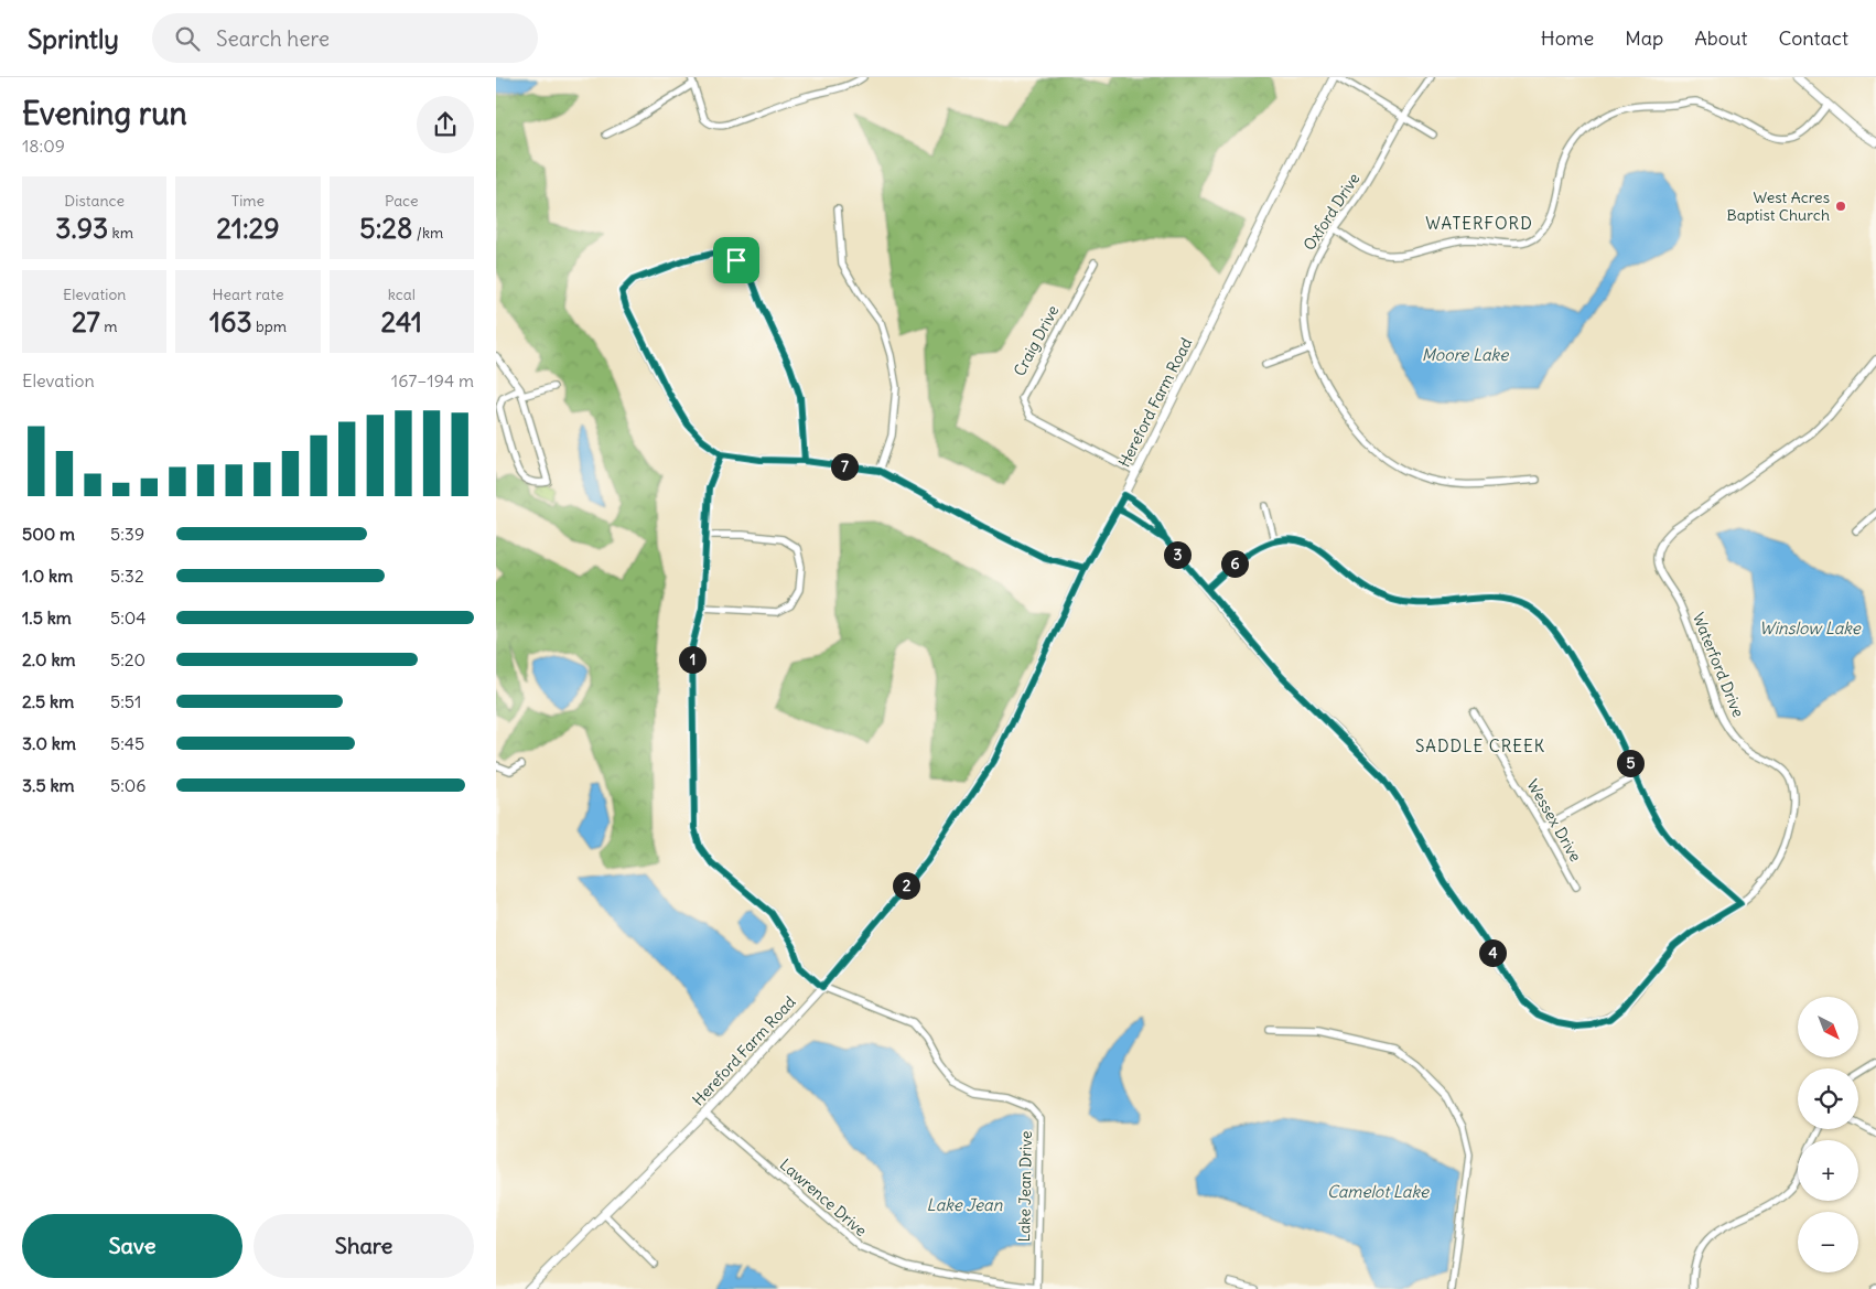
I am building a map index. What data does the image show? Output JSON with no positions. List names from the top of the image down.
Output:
{
  "streets": {
    "street": [
      "Oxford Drive",
      "Craig Drive",
      "Hereford Farm Road",
      "Waterford Drive",
      "Wessex Drive",
      "Lake Jean Drive",
      "Lawrence Drive"
    ]
  },
  "crossings": [
    ["Craig Drive", "Hereford Farm Road"],
    ["Hereford Farm Road", "Waterford Drive"],
    ["Hereford Farm Road", "Lake Jean Drive"],
    ["Hereford Farm Road", "Lawrence Drive"],
    ["Lake Jean Drive", "Lawrence Drive"]
  ],
  "districts": ["WATERFORD", "SADDLE CREEK"],
  "water": [
    "Moore Lake",
    "Winslow Lake",
    "Camelot Lake",
    "Lake Jean"
  ],
  "places": ["West Acres Baptist Church"],
  "north": "bottom right",
  "page": {
    "header": "Sprintly",
    "search": "Search here",
    "nav": [
      "Home",
      "Map",
      "About",
      "Contact"
    ],
    "heading": ["Evening run", "18:09"],
    "stats": [
      ["Distance", "3.93 km"],
      ["Time", "21:29"],
      ["Pace", "5:28 /km"],
      ["Elevation", "27 m"],
      ["Heart rate", "163 bpm"],
      ["kcal", "241"]
    ],
    "chart": ["Elevation", "167–194 m"],
    "pins": [
      "7",
      "3",
      "6",
      "1",
      "5",
      "2",
      "4"
    ],
    "list": [
      {
        "name": "500 m",
        "note": "5:39"
      },
      {
        "name": "1.0 km",
        "note": "5:32"
      },
      {
        "name": "1.5 km",
        "note": "5:04"
      },
      {
        "name": "2.0 km",
        "note": "5:20"
      },
      {
        "name": "2.5 km",
        "note": "5:51"
      },
      {
        "name": "3.0 km",
        "note": "5:45"
      },
      {
        "name": "3.5 km",
        "note": "5:06"
      }
    ],
    "map_buttons": ["+", "−"],
    "buttons": ["Save", "Share"]
  }
}
